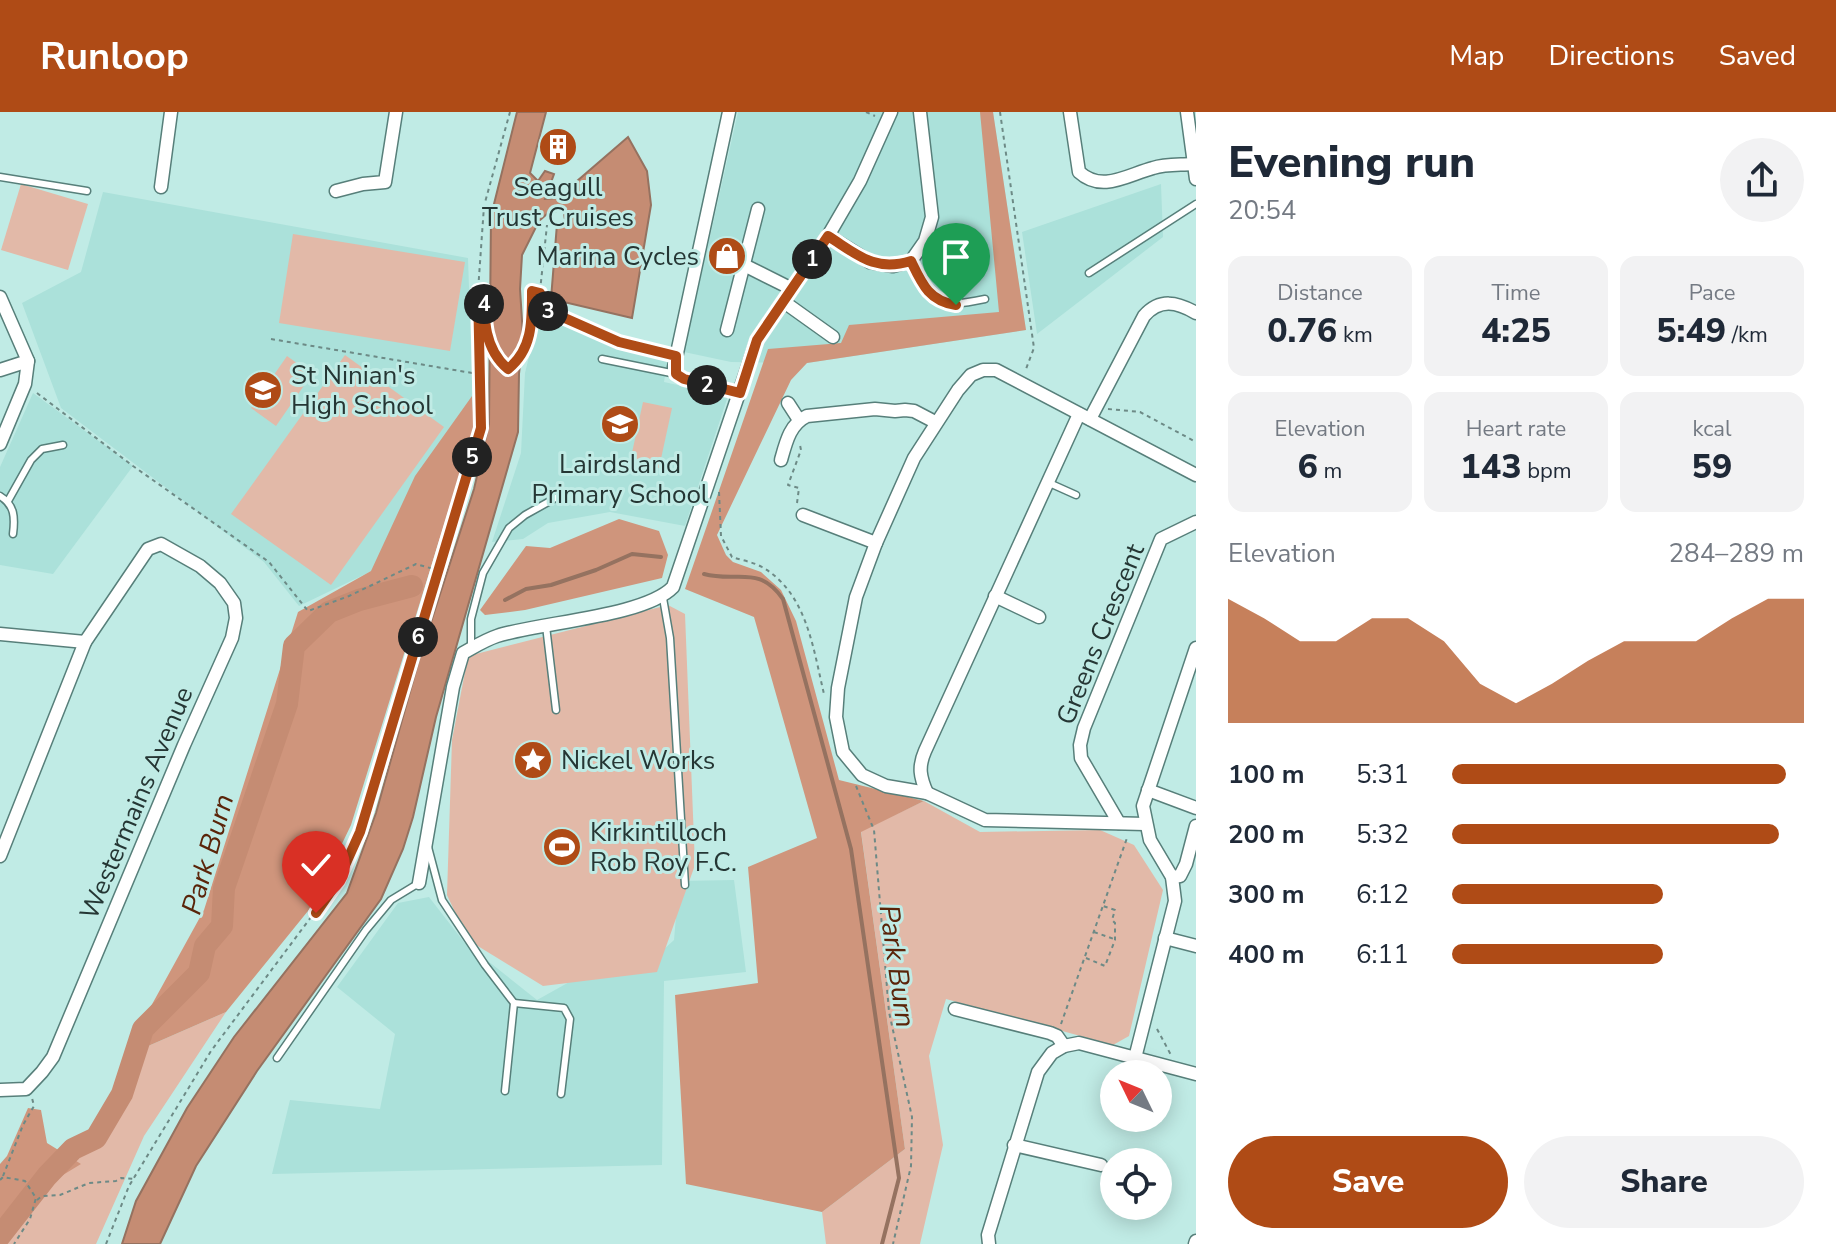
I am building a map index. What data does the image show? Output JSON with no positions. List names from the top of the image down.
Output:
{
  "streets": {
    "street": ["Greens Crescent", "Westermains Avenue"]
  },
  "water": ["Park Burn"],
  "places": {
    "building": ["Seagull Trust Cruises"],
    "shop": ["Marina Cycles"],
    "school or university": ["St Ninian's High School", "Lairdsland Primary School"],
    "place": ["Nickel Works"],
    "sports": ["Kirkintilloch Rob Roy F.C."]
  },
  "north": "top left",
  "page": {
    "header": "Runloop",
    "nav": ["Map", "Directions", "Saved"],
    "heading": ["Evening run", "20:54"],
    "pins": [
      "1",
      "4",
      "3",
      "2",
      "5",
      "6"
    ],
    "stats": [
      ["Distance", "0.76 km"],
      ["Time", "4:25"],
      ["Pace", "5:49 /km"],
      ["Elevation", "6 m"],
      ["Heart rate", "143 bpm"],
      ["kcal", "59"]
    ],
    "chart": ["Elevation", "284–289 m"],
    "list": [
      {
        "name": "100 m",
        "note": "5:31"
      },
      {
        "name": "200 m",
        "note": "5:32"
      },
      {
        "name": "300 m",
        "note": "6:12"
      },
      {
        "name": "400 m",
        "note": "6:11"
      }
    ],
    "buttons": ["Save", "Share"]
  }
}
